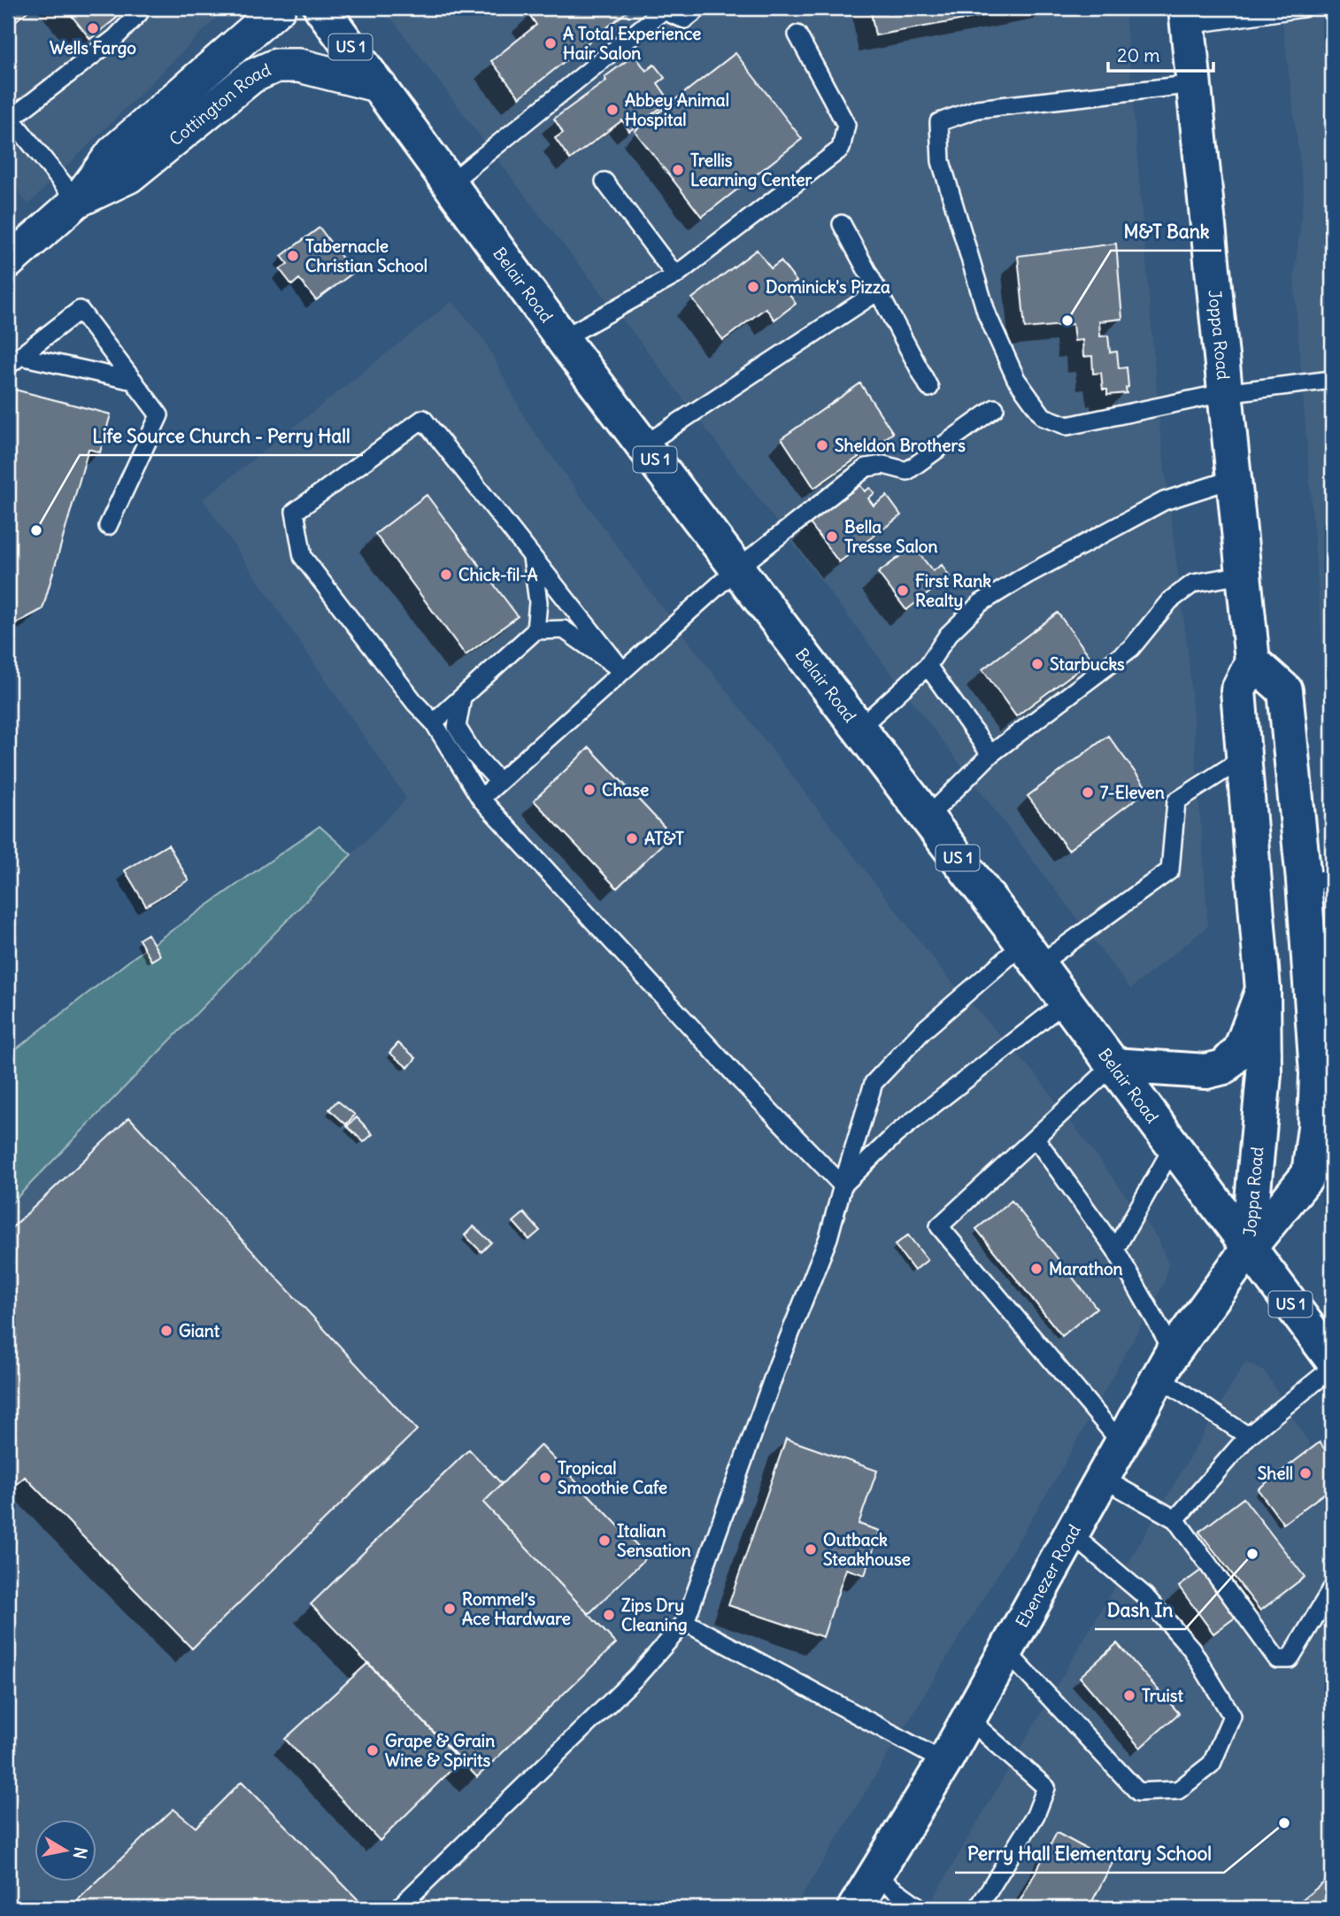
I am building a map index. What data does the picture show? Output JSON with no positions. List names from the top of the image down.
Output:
{
  "streets": {
    "main road": [
      "US 1",
      "Belair Road",
      "Joppa Road",
      "Ebenezer Road"
    ],
    "street": ["Cottington Road"]
  },
  "crossings": [
    ["Cottington Road", "Belair Road"],
    ["Belair Road", "Joppa Road"],
    ["Belair Road", "Ebenezer Road"],
    ["Joppa Road", "Ebenezer Road"]
  ],
  "places": [
    "Wells Fargo",
    "A Total Experience Hair Salon",
    "Abbey Animal Hospital",
    "Trellis Learning Center",
    "Tabernacle Christian School",
    "Dominick's Pizza",
    "M&T Bank",
    "Sheldon Brothers",
    "Life Source Church - Perry Hall",
    "Bella Tresse Salon",
    "Chick-fil-A",
    "First Rank Realty",
    "Starbucks",
    "Chase",
    "7-Eleven",
    "AT&T",
    "Marathon",
    "Giant",
    "Shell",
    "Tropical Smoothie Cafe",
    "Italian Sensation",
    "Outback Steakhouse",
    "Dash In",
    "Rommel’s Ace Hardware",
    "Zips Dry Cleaning",
    "Truist",
    "Grape & Grain Wine & Spirits",
    "Perry Hall Elementary School"
  ],
  "scale_bar": "20 m",
  "north": "right"
}
